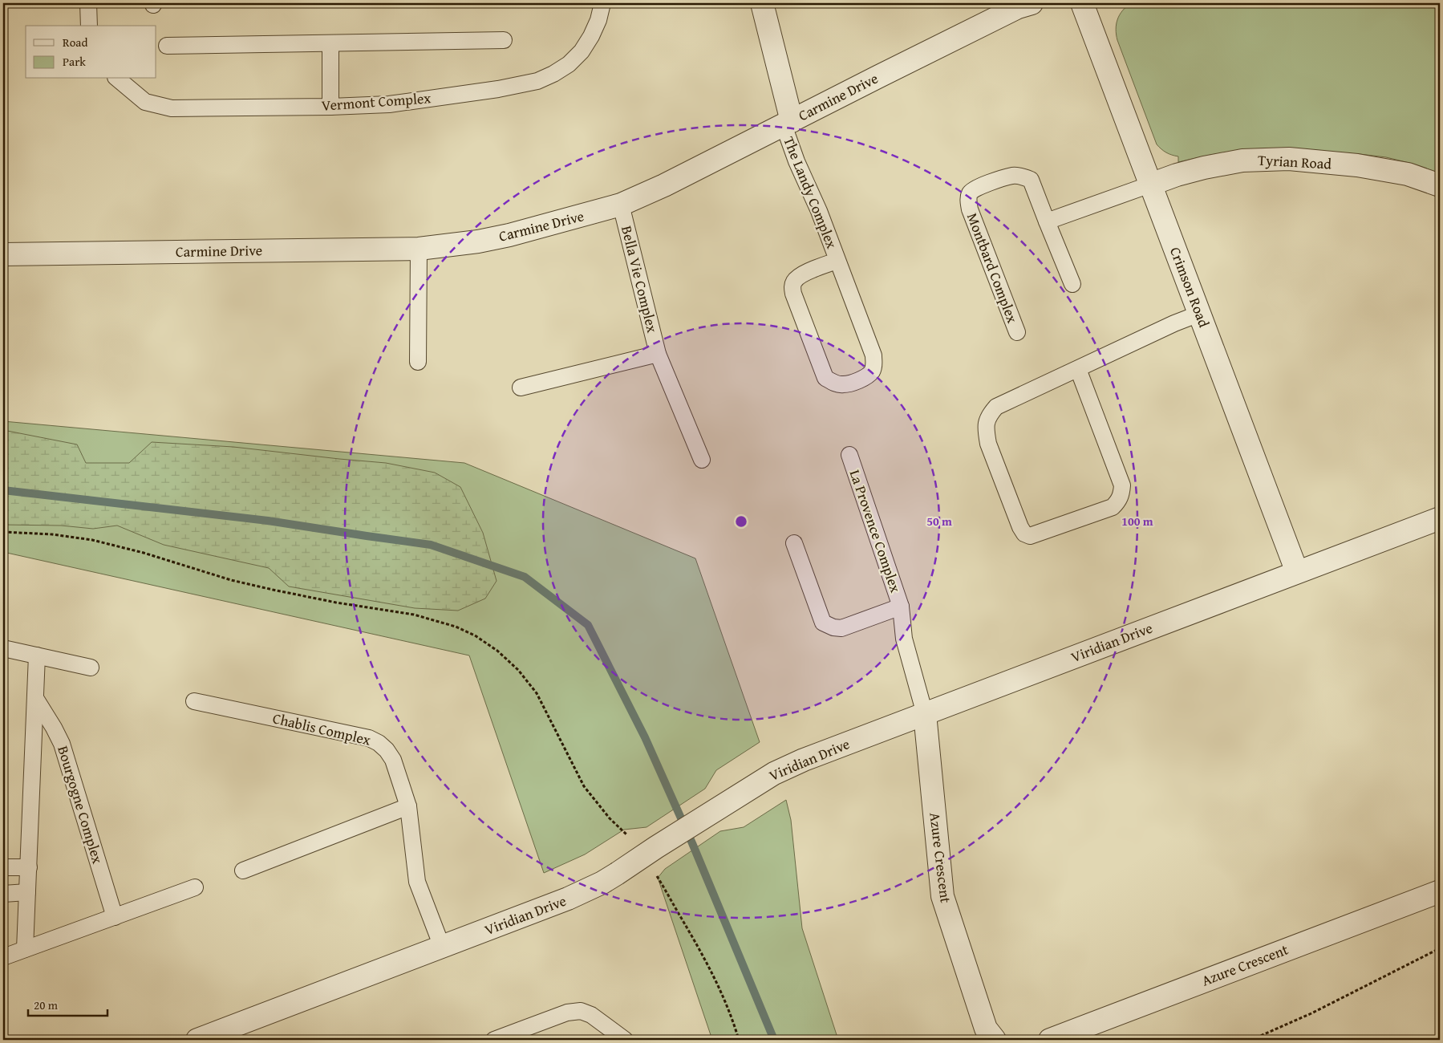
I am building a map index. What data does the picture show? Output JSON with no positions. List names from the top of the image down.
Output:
{
  "streets": {
    "street": [
      "Carmine Drive",
      "Tyrian Road",
      "Crimson Road",
      "Viridian Drive",
      "Azure Crescent"
    ],
    "lane": [
      "Vermont Complex",
      "The Landy Complex",
      "Montbard Complex",
      "Bella Vie Complex",
      "La Provence Complex",
      "Chablis Complex",
      "Bourgogne Complex"
    ]
  },
  "crossings": [
    ["Carmine Drive", "The Landy Complex"],
    ["Carmine Drive", "Bella Vie Complex"],
    ["Tyrian Road", "Crimson Road"],
    ["Crimson Road", "Viridian Drive"],
    ["La Provence Complex", "Viridian Drive"],
    ["La Provence Complex", "Azure Crescent"],
    ["Viridian Drive", "Chablis Complex"],
    ["Viridian Drive", "Azure Crescent"]
  ],
  "legend": ["Road", "Park"],
  "scale_bar": "20 m",
  "rings": ["50 m", "100 m"]
}
